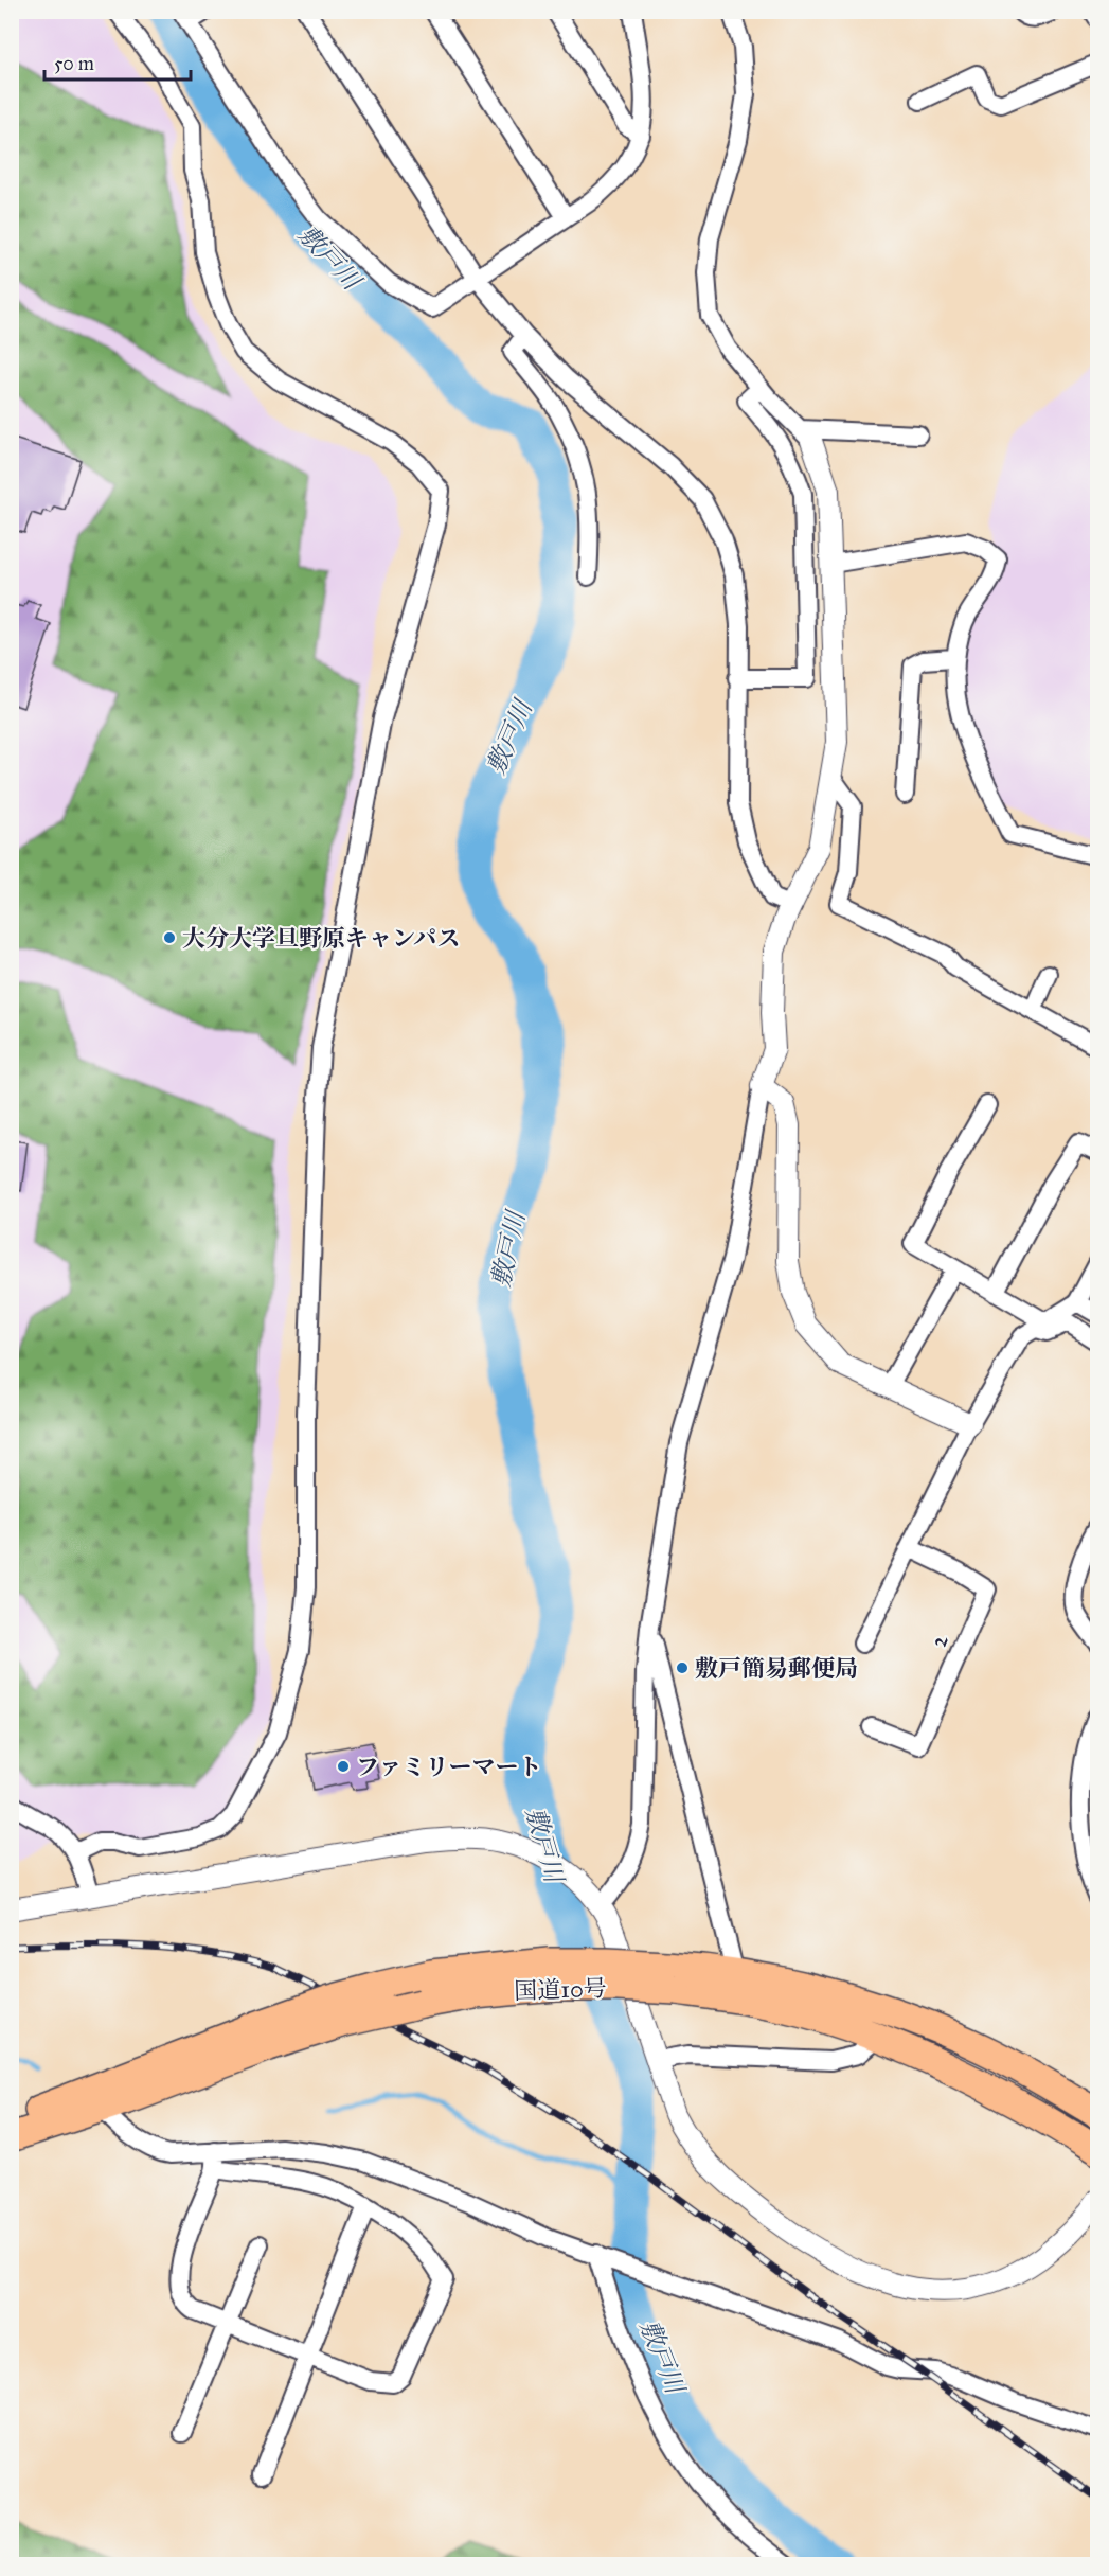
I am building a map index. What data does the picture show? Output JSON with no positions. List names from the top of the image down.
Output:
{
  "streets": {
    "highway": ["国道10号"],
    "street": ["2"]
  },
  "water": ["敷戸川"],
  "places": ["大分大学旦野原キャンパス", "敷戸簡易郵便局", "ファミリーマート"],
  "scale_bar": "50 m"
}
